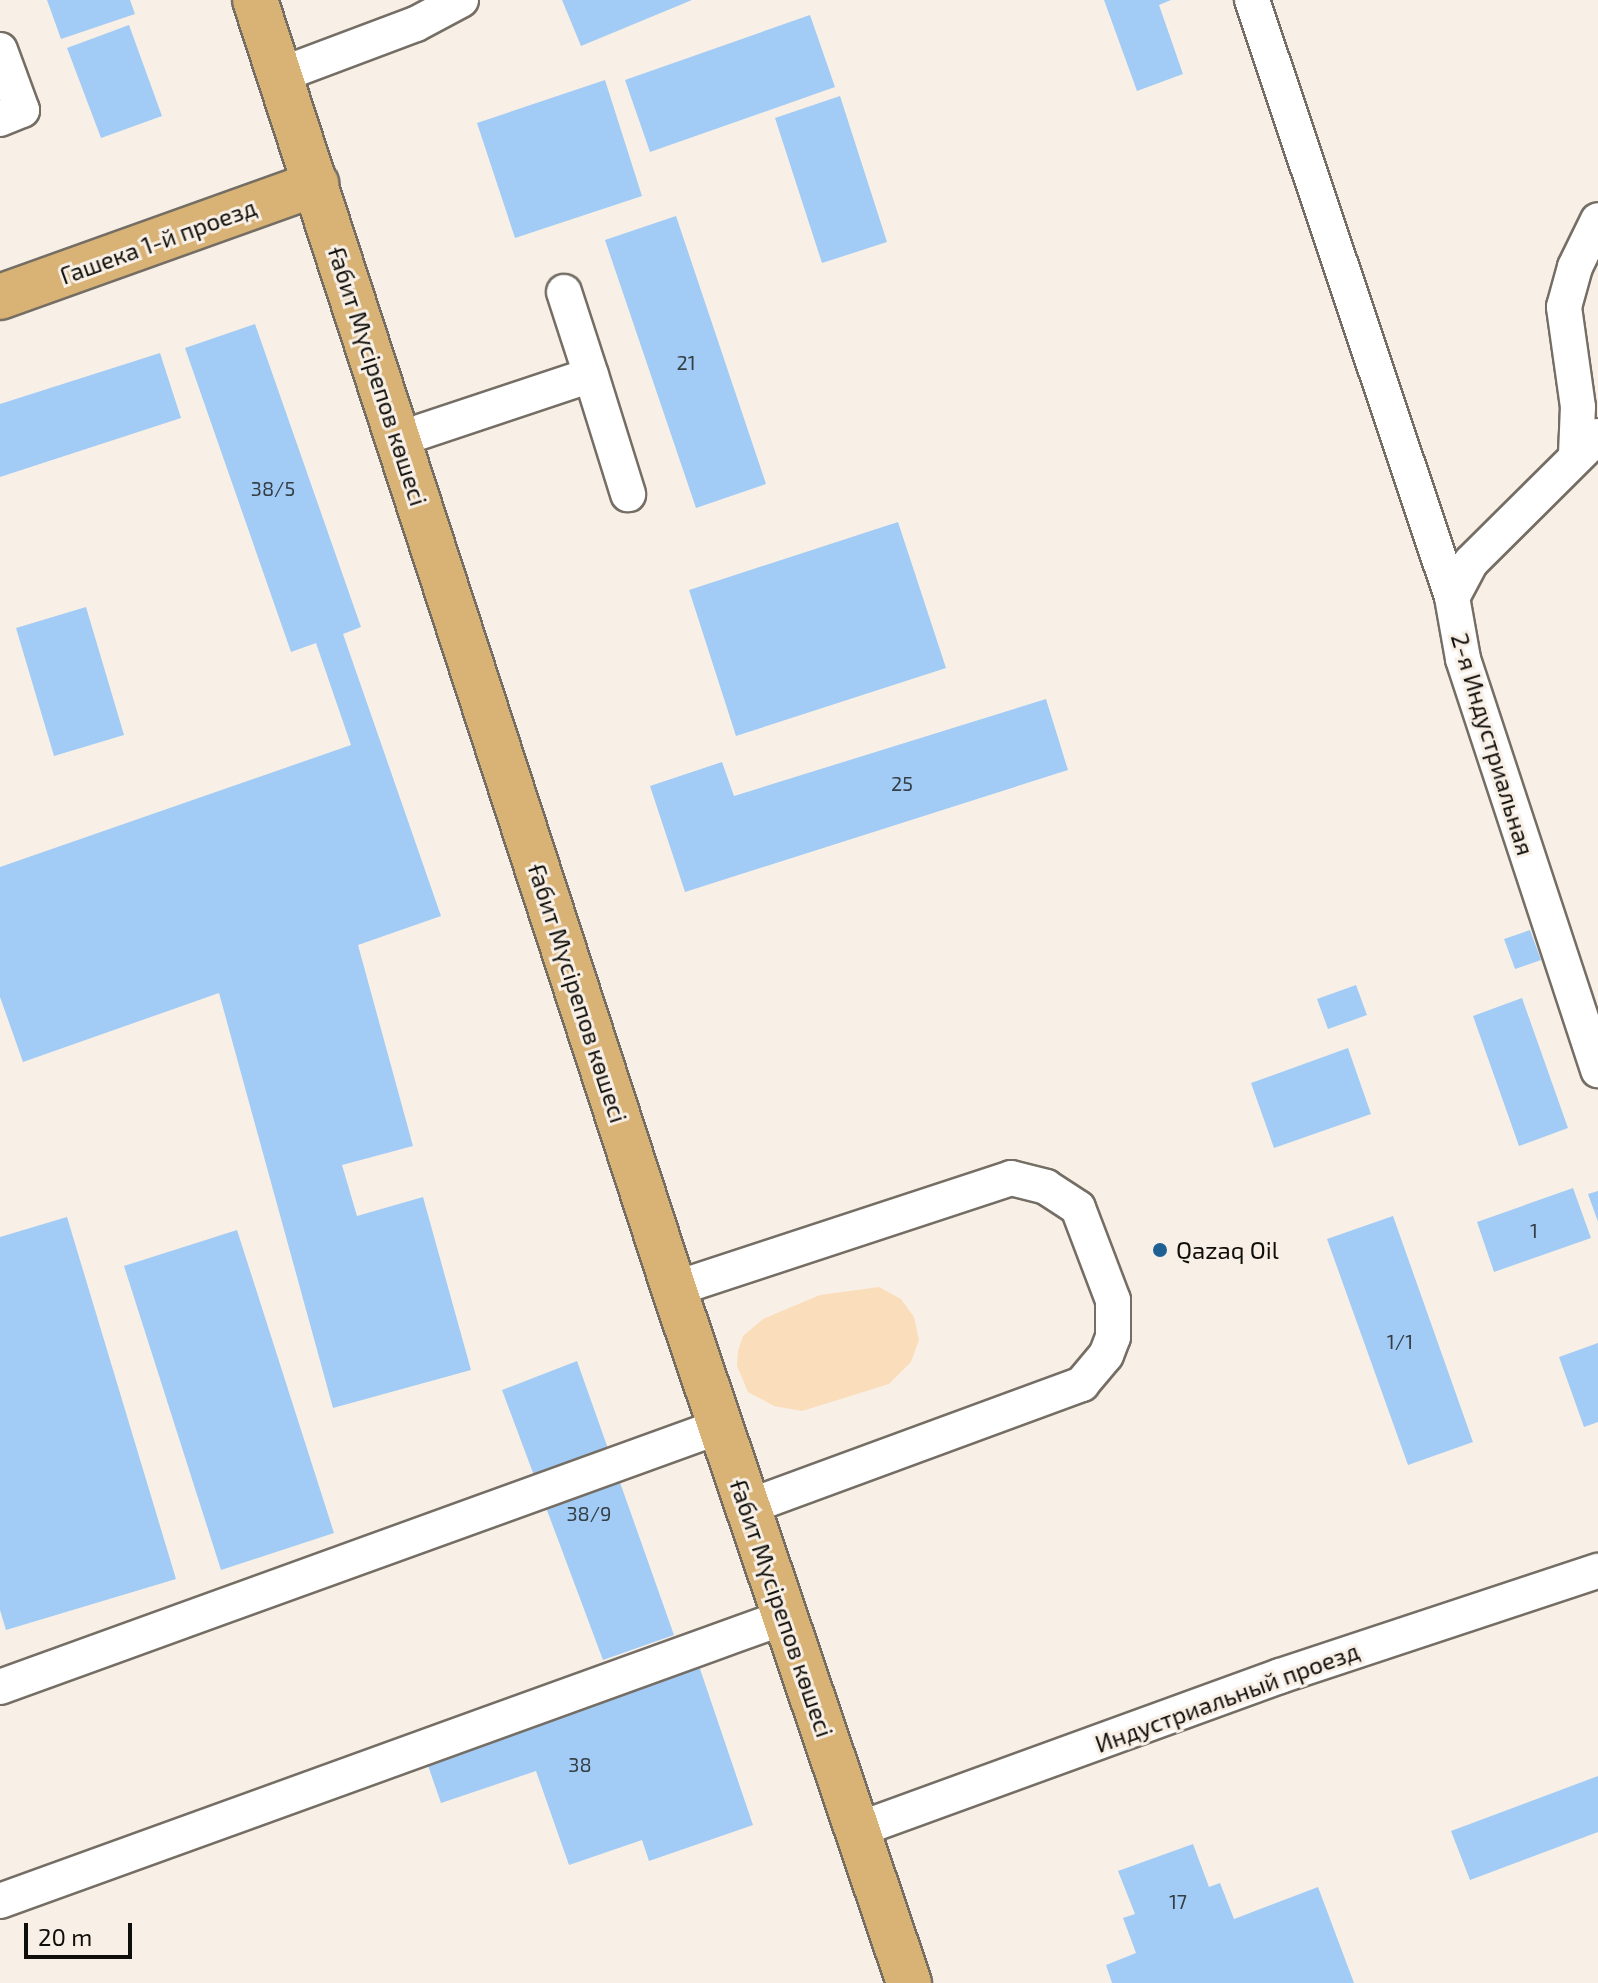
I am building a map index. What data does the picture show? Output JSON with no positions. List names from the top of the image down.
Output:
{
  "streets": {
    "main road": ["Гашека 1-й проезд", "Ғабит Мүсірепов көшесі"],
    "street": ["2-я Индустриальная", "Индустриальный проезд"]
  },
  "crossings": [
    ["Гашека 1-й проезд", "Ғабит Мүсірепов көшесі"],
    ["Ғабит Мүсірепов көшесі", "Индустриальный проезд"]
  ],
  "places": ["Qazaq Oil"],
  "house_numbers": [
    "21",
    "38/5",
    "25",
    "1",
    "1/1",
    "38/9",
    "38",
    "17"
  ],
  "scale_bar": "20 m"
}
